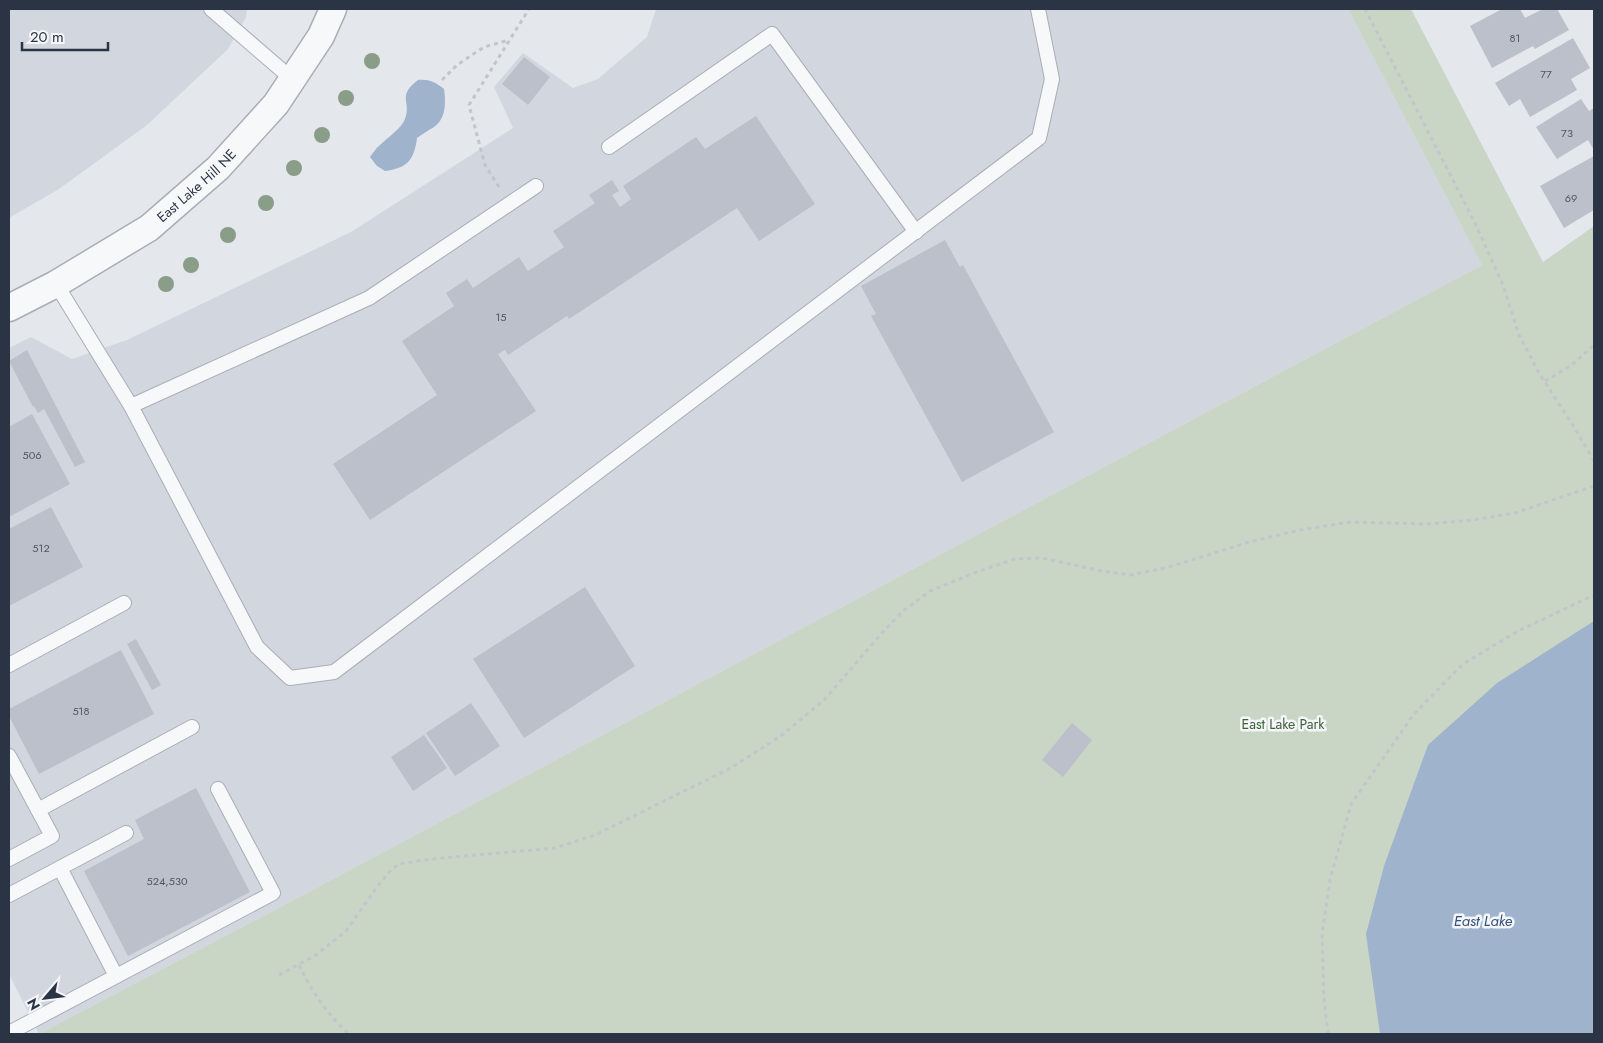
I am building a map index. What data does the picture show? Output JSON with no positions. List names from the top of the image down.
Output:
{
  "streets": {
    "street": ["East Lake Hill NE"]
  },
  "water": ["East Lake"],
  "parks": ["East Lake Park"],
  "house_numbers": [
    "81",
    "77",
    "73",
    "69",
    "15",
    "506",
    "512",
    "518",
    "524,530"
  ],
  "scale_bar": "20 m",
  "north": "bottom left"
}
